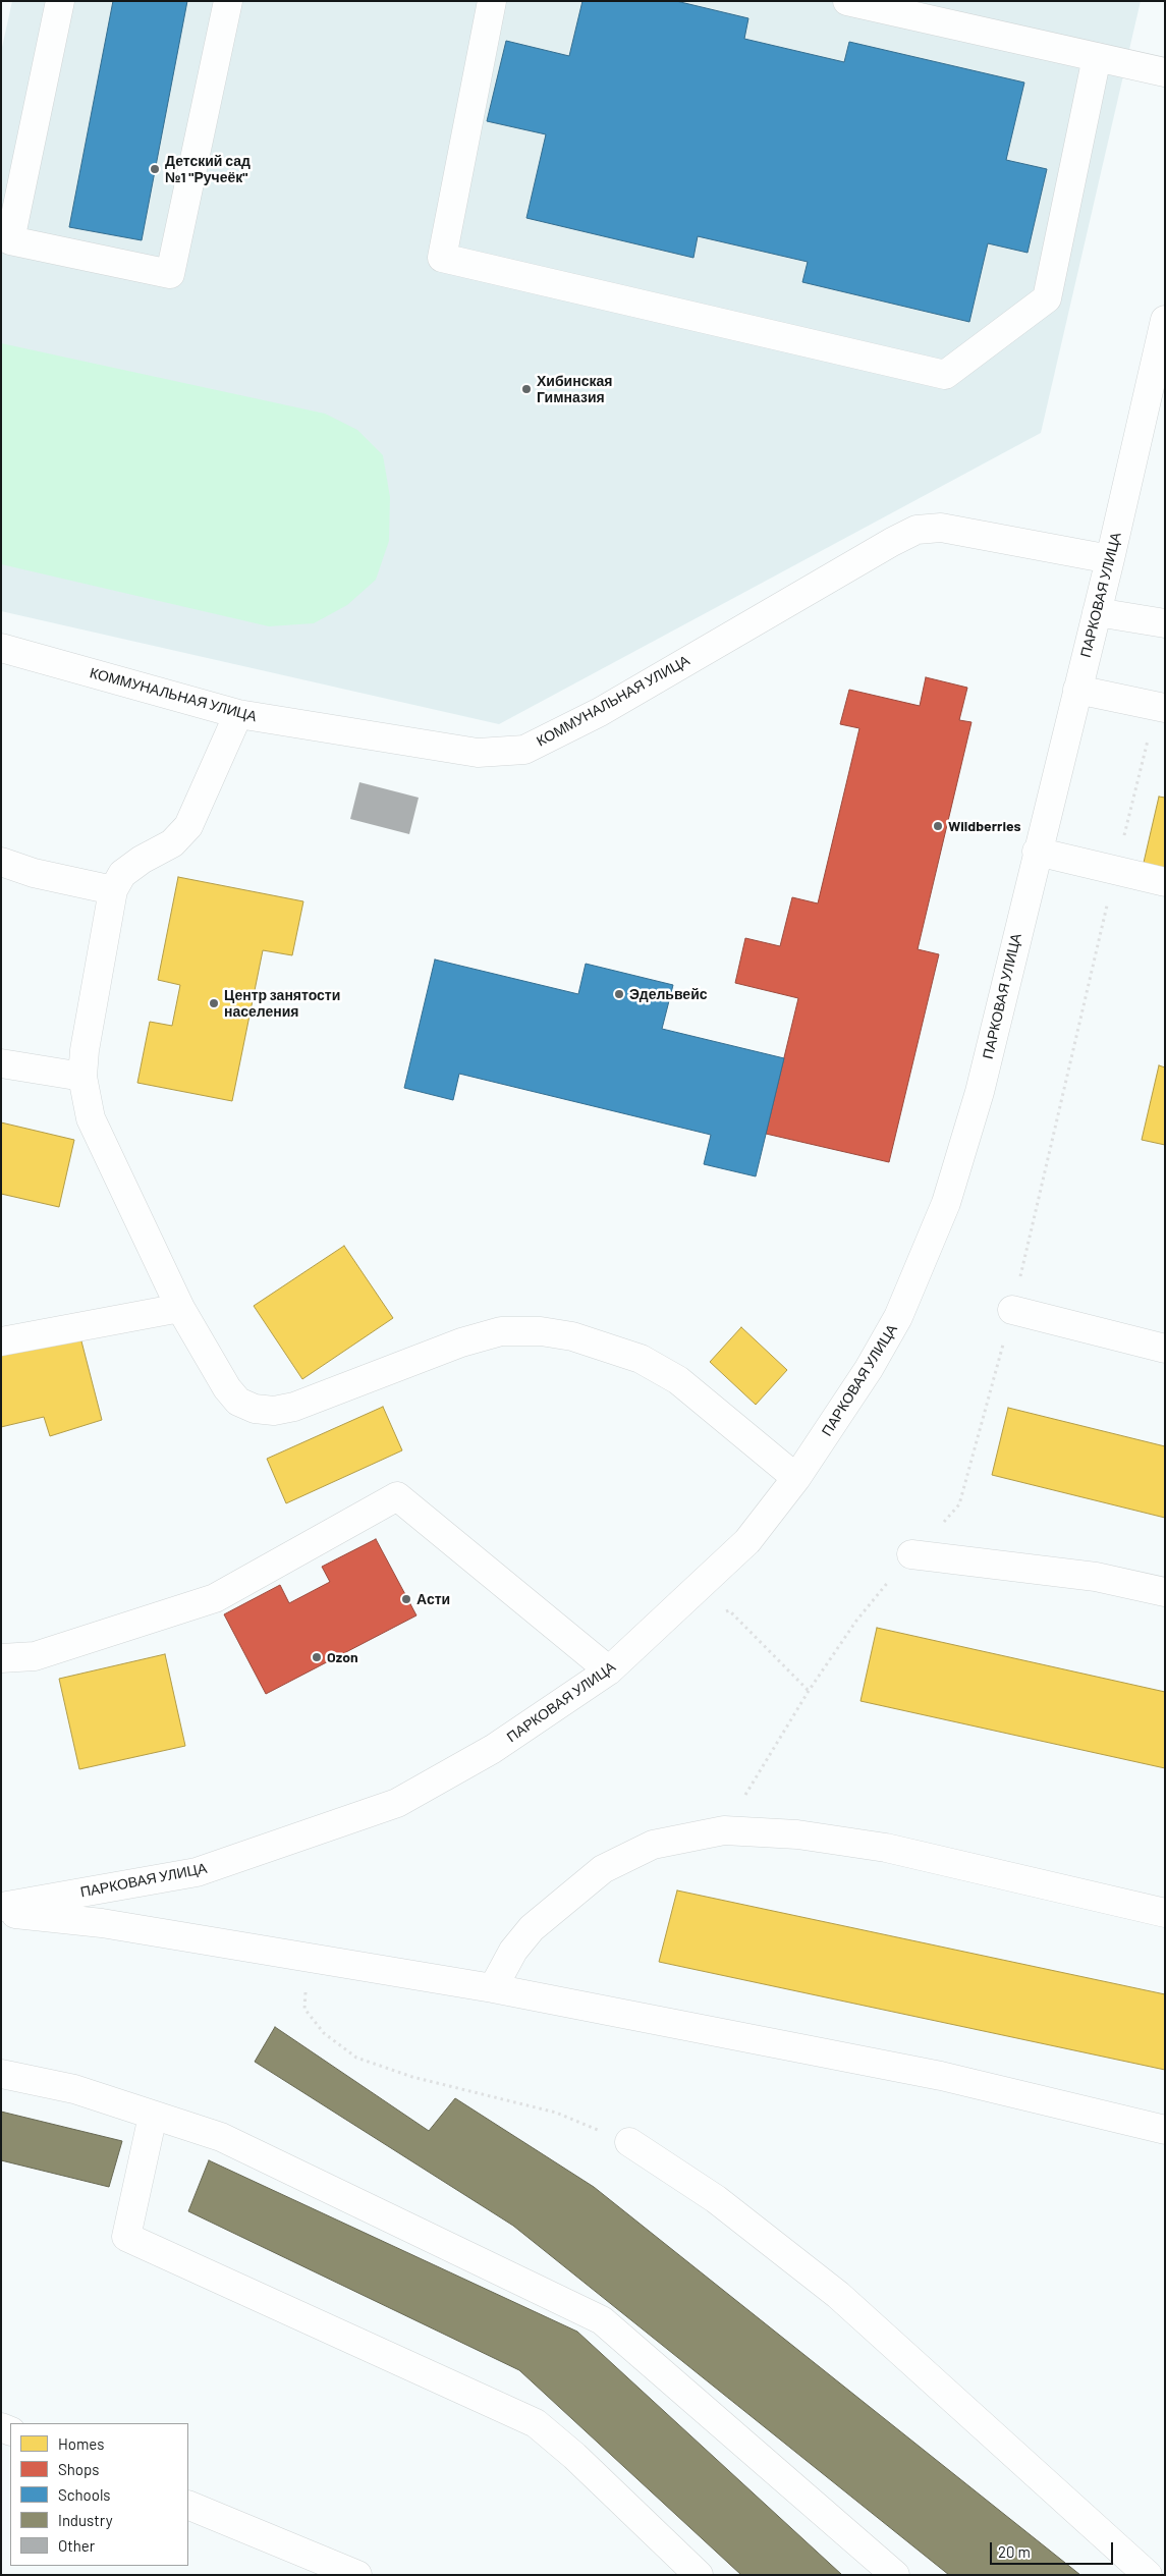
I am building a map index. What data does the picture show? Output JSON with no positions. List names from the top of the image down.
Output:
{
  "streets": {
    "street": ["ПАРКОВАЯ УЛИЦА", "КОММУНАЛЬНАЯ УЛИЦА"]
  },
  "crossings": [
    ["ПАРКОВАЯ УЛИЦА", "КОММУНАЛЬНАЯ УЛИЦА"]
  ],
  "places": [
    "Детский сад №1 \"Ручеёк\"",
    "Хибинская Гимназия",
    "Wildberries",
    "Эдельвейс",
    "Центр занятости населения",
    "Асти",
    "Ozon"
  ],
  "legend": [
    "Homes",
    "Shops",
    "Schools",
    "Industry",
    "Other"
  ],
  "scale_bar": "20 m"
}
